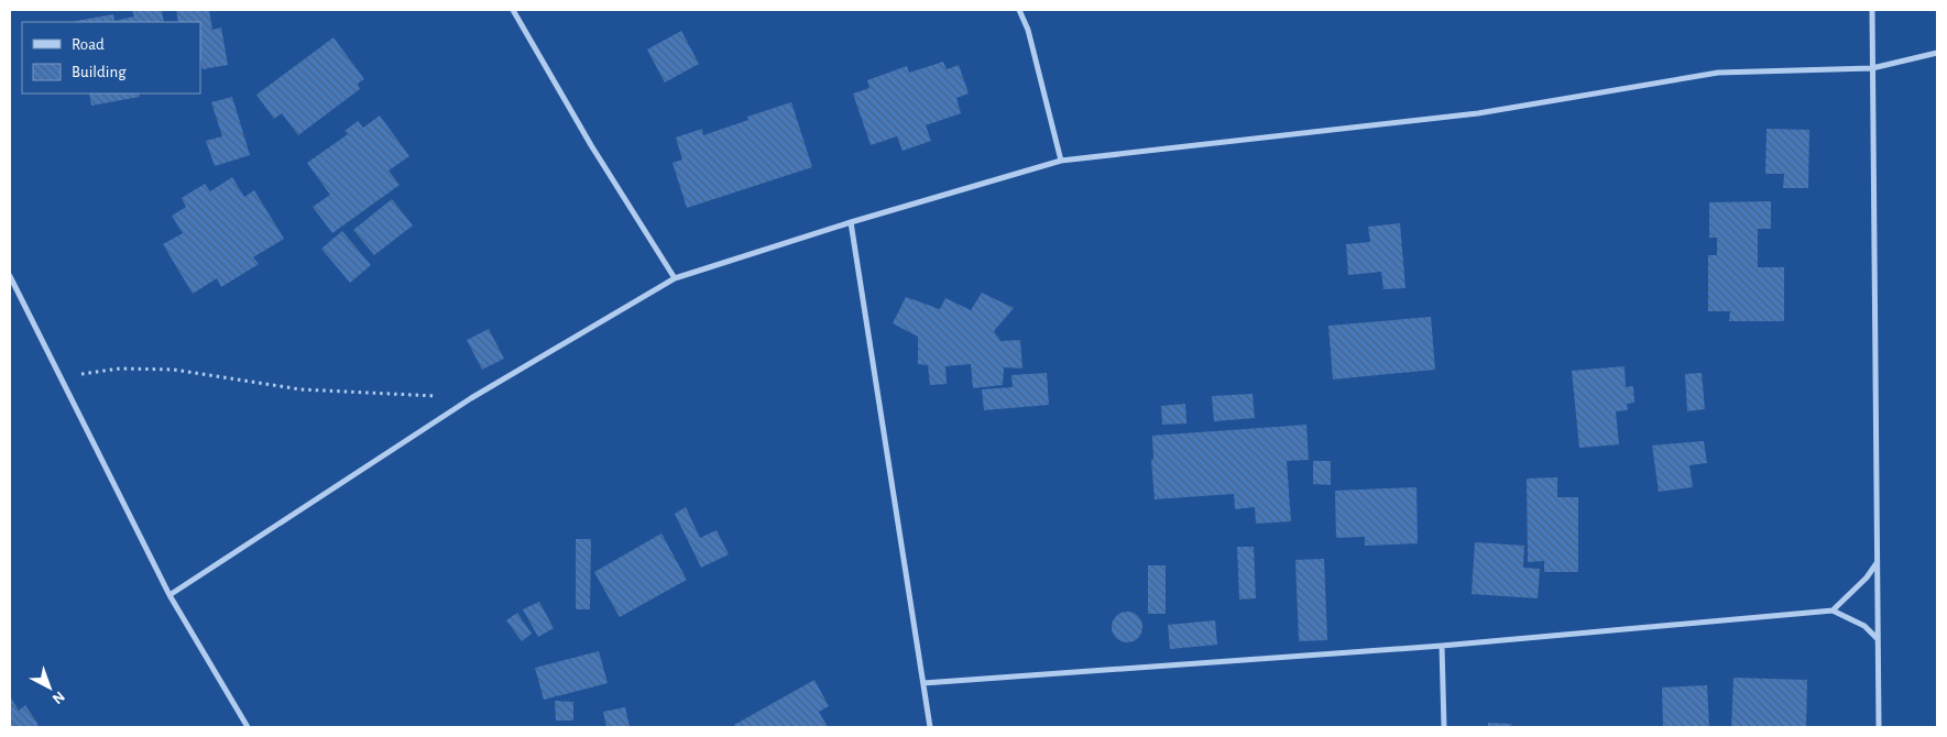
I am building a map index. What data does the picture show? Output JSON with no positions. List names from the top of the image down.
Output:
{
  "legend": ["Road", "Building"],
  "north": "bottom right"
}
